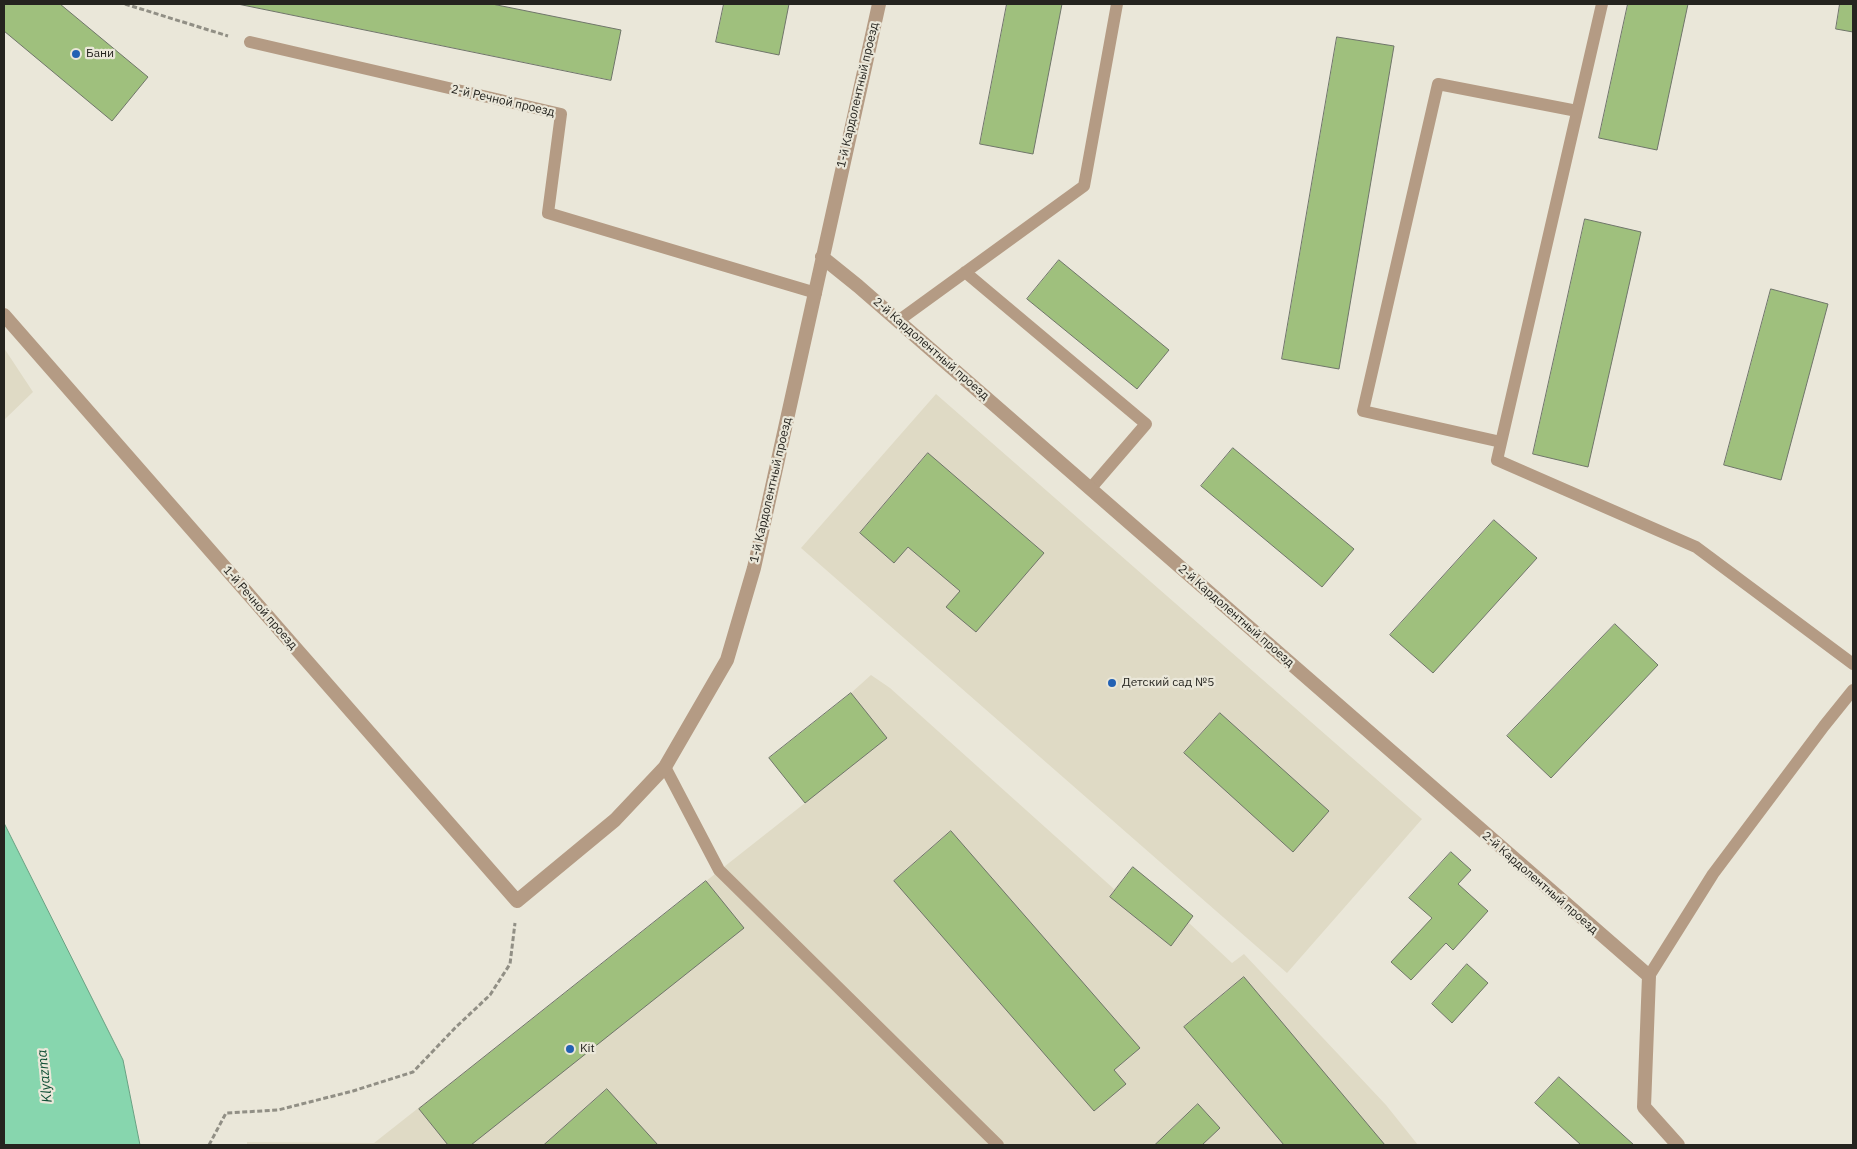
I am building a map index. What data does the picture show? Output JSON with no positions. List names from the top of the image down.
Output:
{
  "streets": {
    "street": ["1-й Кардолентный проезд", "2-й Кардолентный проезд", "1-й Речной проезд"],
    "lane": ["2-й Речной проезд"]
  },
  "crossings": [
    ["1-й Кардолентный проезд", "2-й Речной проезд"],
    ["1-й Кардолентный проезд", "2-й Кардолентный проезд"],
    ["1-й Кардолентный проезд", "1-й Речной проезд"]
  ],
  "water": ["Klyazma"],
  "places": ["Бани", "Детский сад №5", "Kit"]
}
